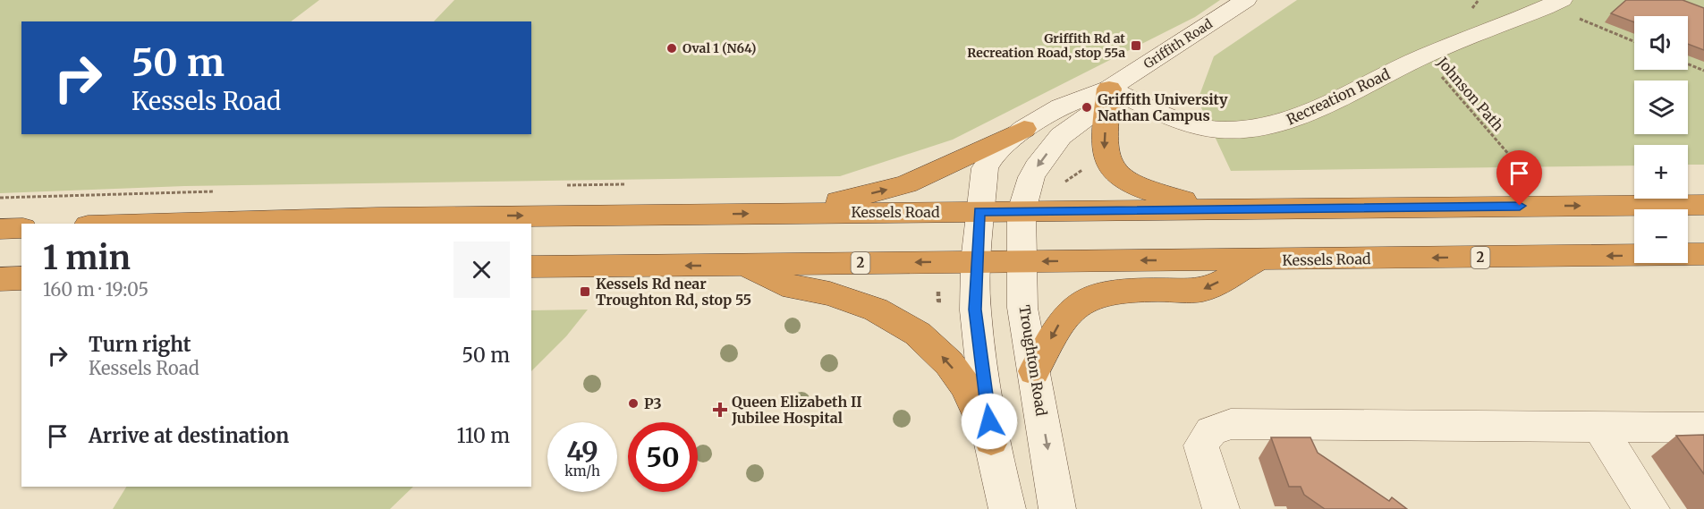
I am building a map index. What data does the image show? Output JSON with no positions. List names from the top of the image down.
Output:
{
  "streets": {
    "highway": ["Kessels Road", "2"],
    "street": ["Griffith Road", "Recreation Road", "Troughton Road"],
    "path": ["Johnson Path"]
  },
  "crossings": [
    ["Griffith Road", "Recreation Road"],
    ["Griffith Road", "Kessels Road"],
    ["Griffith Road", "Troughton Road"],
    ["Johnson Path", "Recreation Road"],
    ["Kessels Road", "Troughton Road"]
  ],
  "places": {
    "transit": ["Griffith Rd at Recreation Road, stop 55a", "Kessels Rd near Troughton Rd, stop 55"],
    "other": ["Oval 1 (N64)", "Griffith University Nathan Campus", "P3"],
    "health": ["Queen Elizabeth II Jubilee Hospital"]
  },
  "page": {
    "map_buttons": ["+", "−"],
    "turn": ["50 m", "Kessels Road"],
    "heading": ["1 min", "160 m · 19:05"],
    "list": [
      {
        "name": "Turn right",
        "note": "Kessels Road",
        "value": "50 m"
      },
      {
        "name": "Arrive at destination",
        "value": "110 m"
      }
    ],
    "speed": "49 km/h",
    "limit": "50"
  }
}
